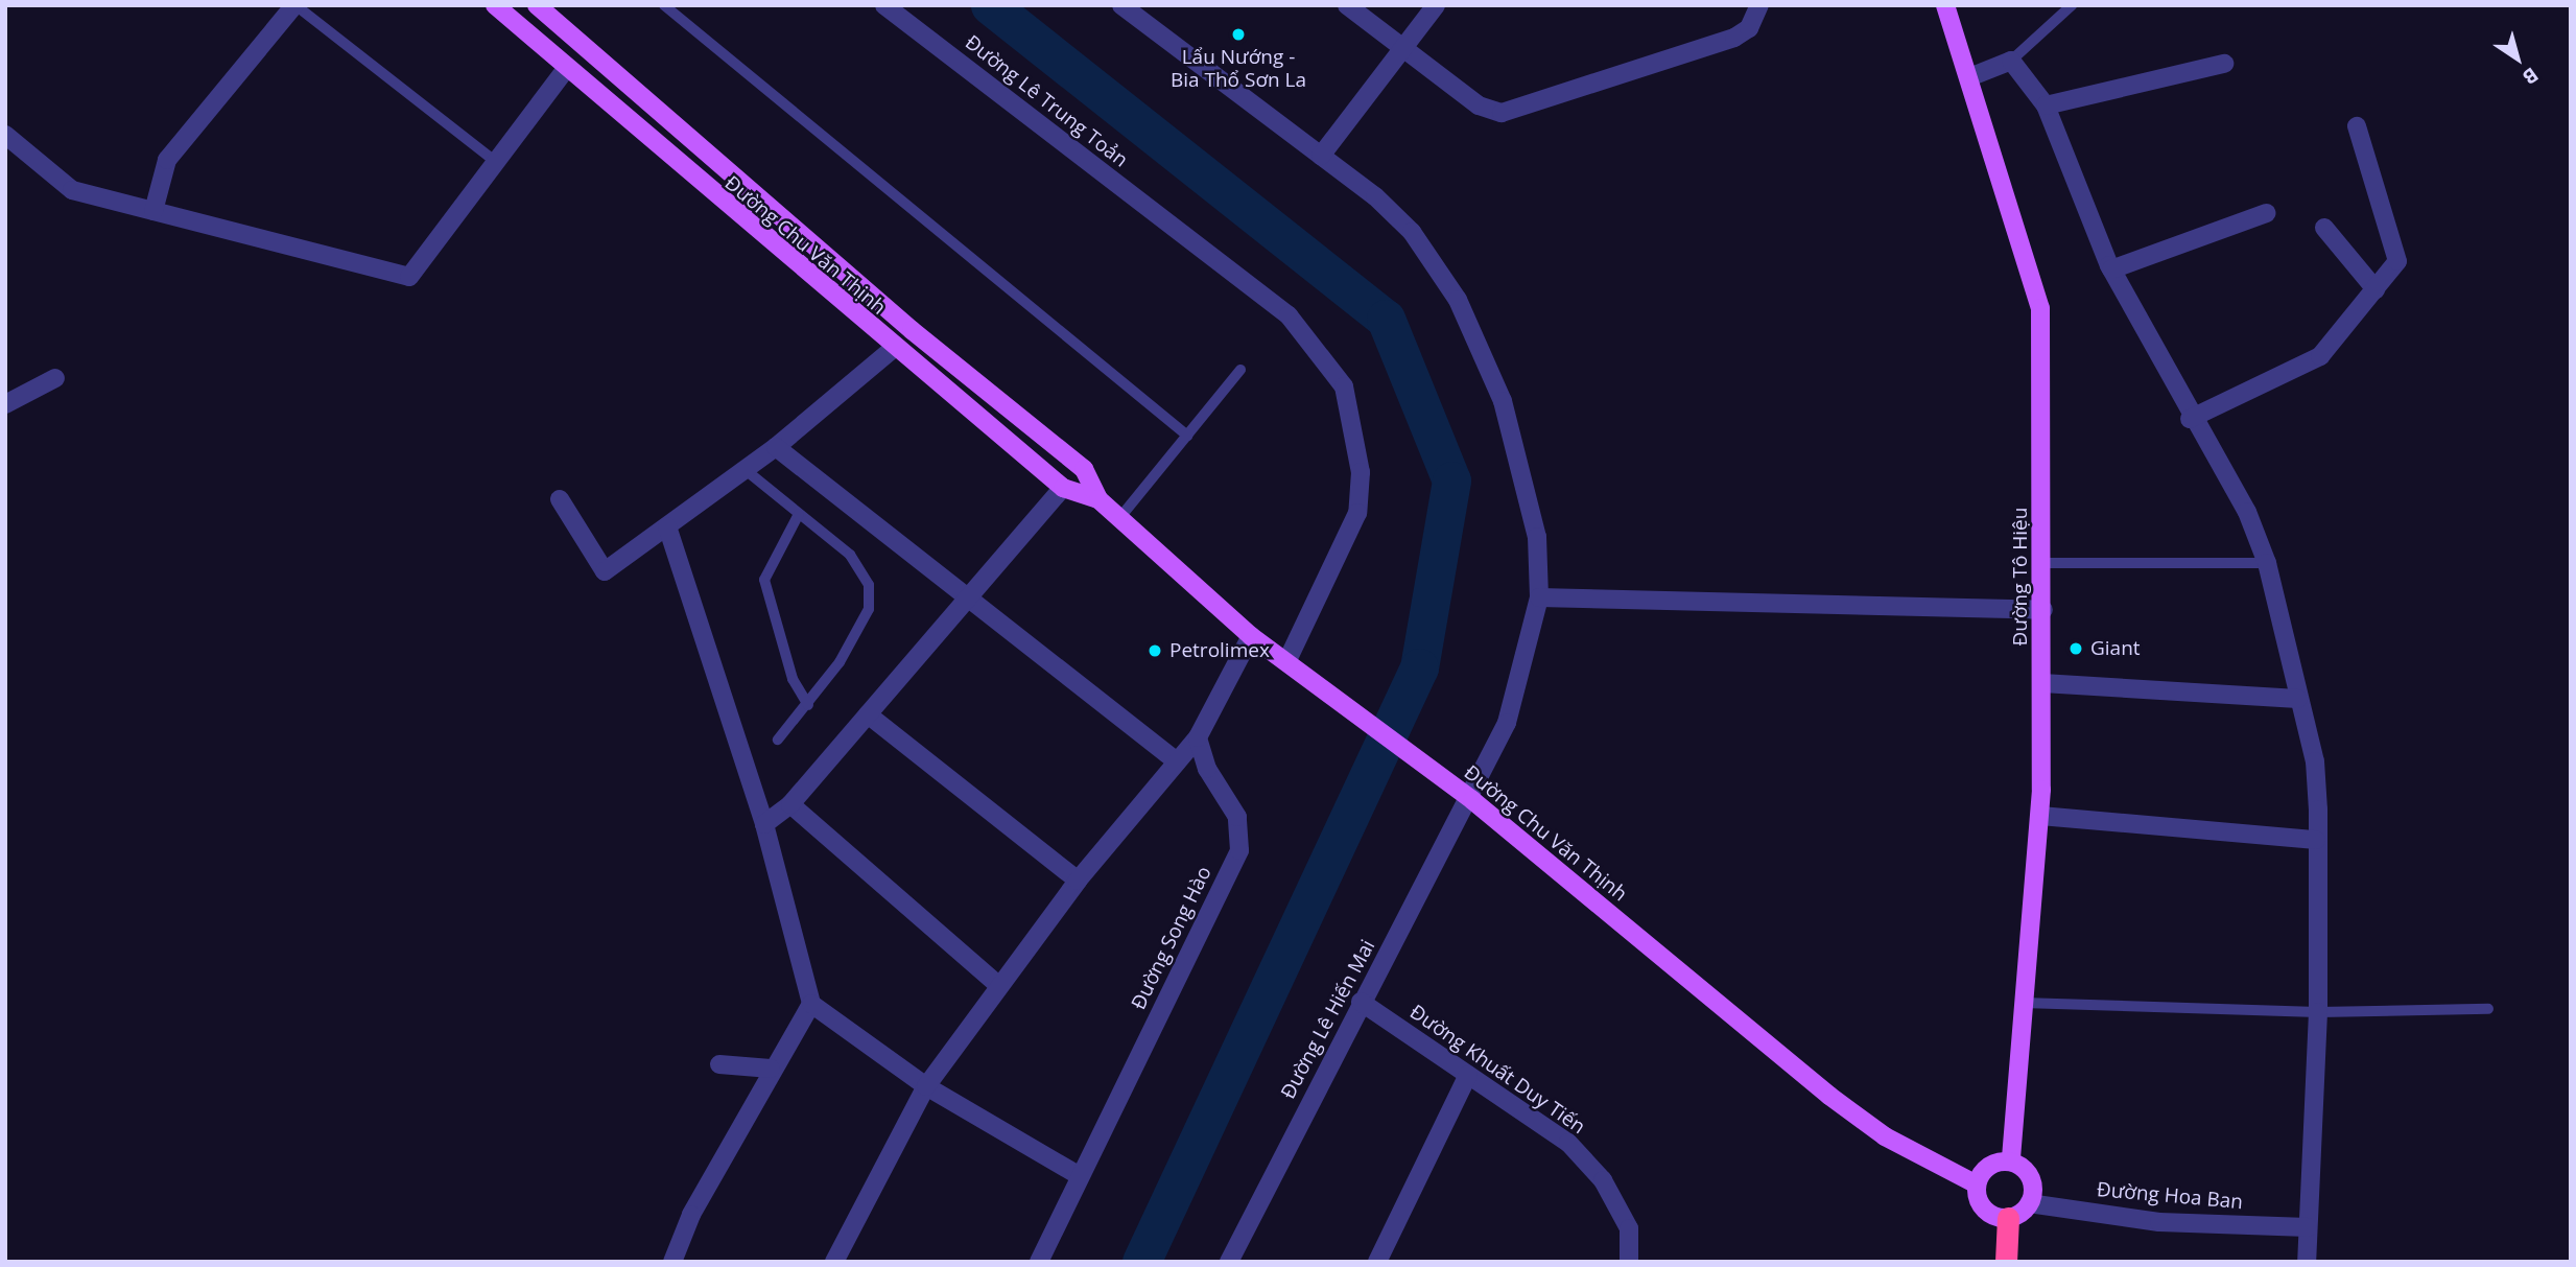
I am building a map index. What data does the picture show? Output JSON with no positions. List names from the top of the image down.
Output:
{
  "streets": {
    "main road": ["Đường Chu Văn Thịnh", "Đường Tô Hiệu"],
    "street": [
      "Đường Lê Trung Toản",
      "Đường Song Hào",
      "Đường Lê Hiến Mai",
      "Đường Khuất Duy Tiến",
      "Đường Hoa Ban"
    ]
  },
  "crossings": [
    ["Đường Lê Trung Toản", "Đường Chu Văn Thịnh"],
    ["Đường Chu Văn Thịnh", "Đường Tô Hiệu"],
    ["Đường Chu Văn Thịnh", "Đường Lê Hiến Mai"],
    ["Đường Chu Văn Thịnh", "Đường Hoa Ban"],
    ["Đường Tô Hiệu", "Đường Hoa Ban"],
    ["Đường Lê Hiến Mai", "Đường Khuất Duy Tiến"]
  ],
  "places": ["Lẩu Nướng - Bia Thổ Sơn La", "Giant", "Petrolimex"],
  "north": "bottom right"
}
